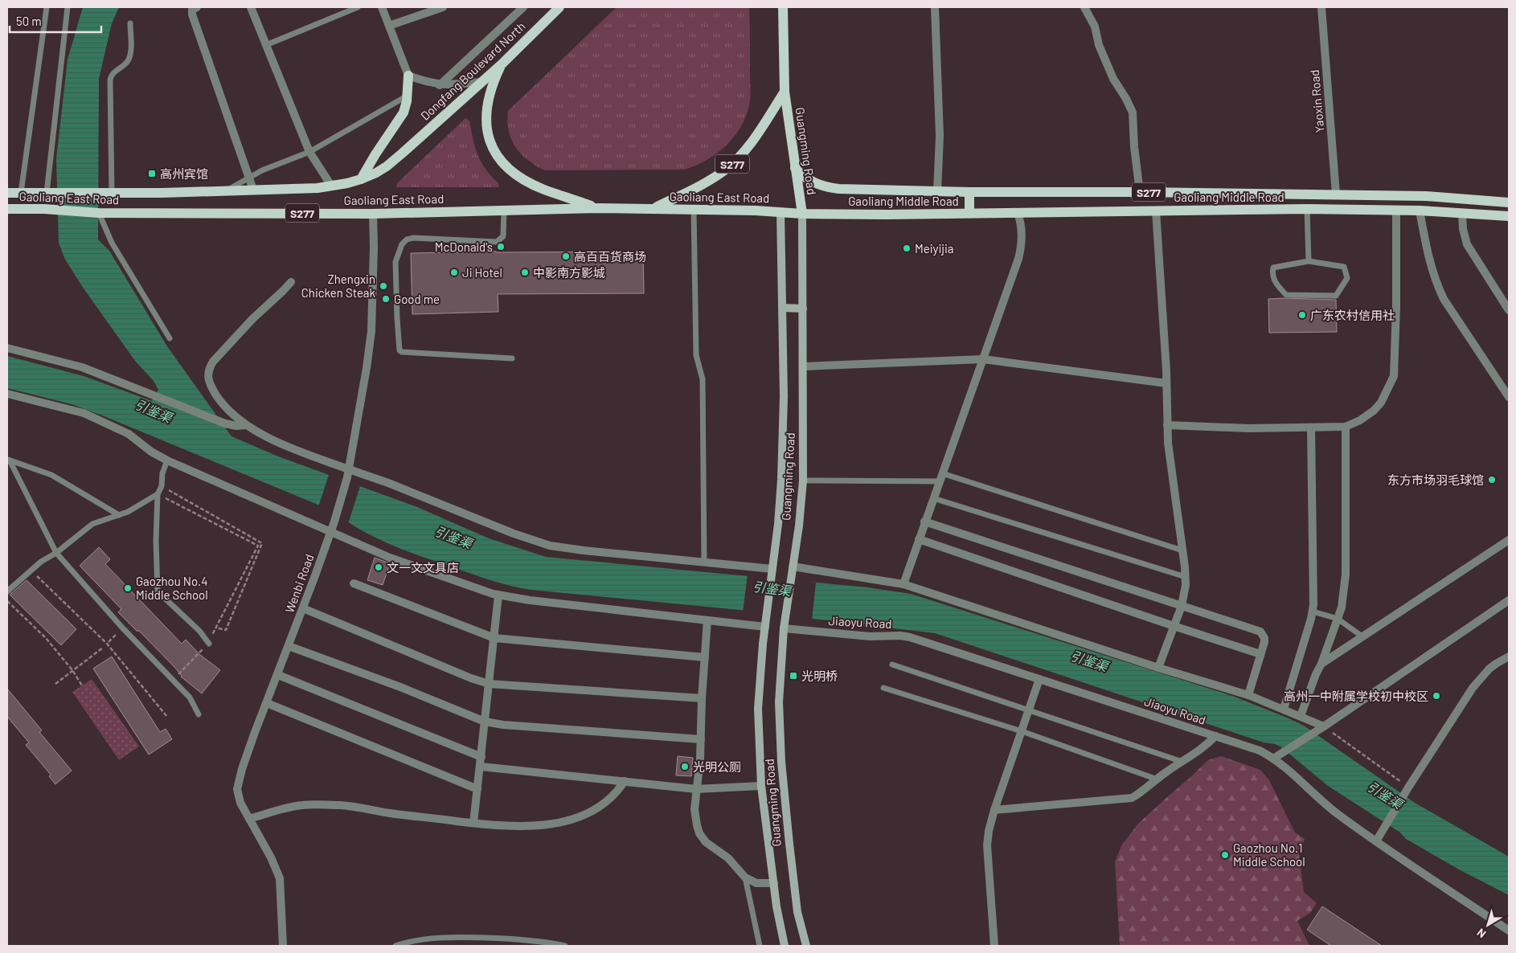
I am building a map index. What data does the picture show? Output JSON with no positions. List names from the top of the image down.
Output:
{
  "streets": {
    "main road": [
      "Dongfang Boulevard North",
      "Guangming Road",
      "S277",
      "Gaoliang East Road",
      "Gaoliang Middle Road"
    ],
    "street": ["Yaoxin Road", "Wenbi Road", "Jiaoyu Road"]
  },
  "crossings": [
    ["Dongfang Boulevard North", "S277"],
    ["Dongfang Boulevard North", "Gaoliang East Road"],
    ["Yaoxin Road", "Gaoliang Middle Road"],
    ["Guangming Road", "S277"],
    ["Guangming Road", "Gaoliang East Road"],
    ["Guangming Road", "Gaoliang Middle Road"],
    ["Guangming Road", "Jiaoyu Road"],
    ["S277", "Gaoliang East Road"],
    ["Gaoliang East Road", "Gaoliang Middle Road"],
    ["Gaoliang East Road", "Wenbi Road"]
  ],
  "water": ["引鉴渠"],
  "places": {
    "transit": ["高州宾馆", "光明桥"],
    "other": [
      "McDonald's",
      "Meiyijia",
      "高百百货商场",
      "Ji Hotel",
      "中影南方影城",
      "Zhengxin Chicken Steak",
      "Good me",
      "广东农村信用社",
      "东方市场羽毛球馆",
      "文一文文具店",
      "Gaozhou No.4 Middle School",
      "高州一中附属学校初中校区",
      "光明公厕",
      "Gaozhou No.1 Middle School"
    ]
  },
  "scale_bar": "50 m",
  "north": "bottom left"
}
